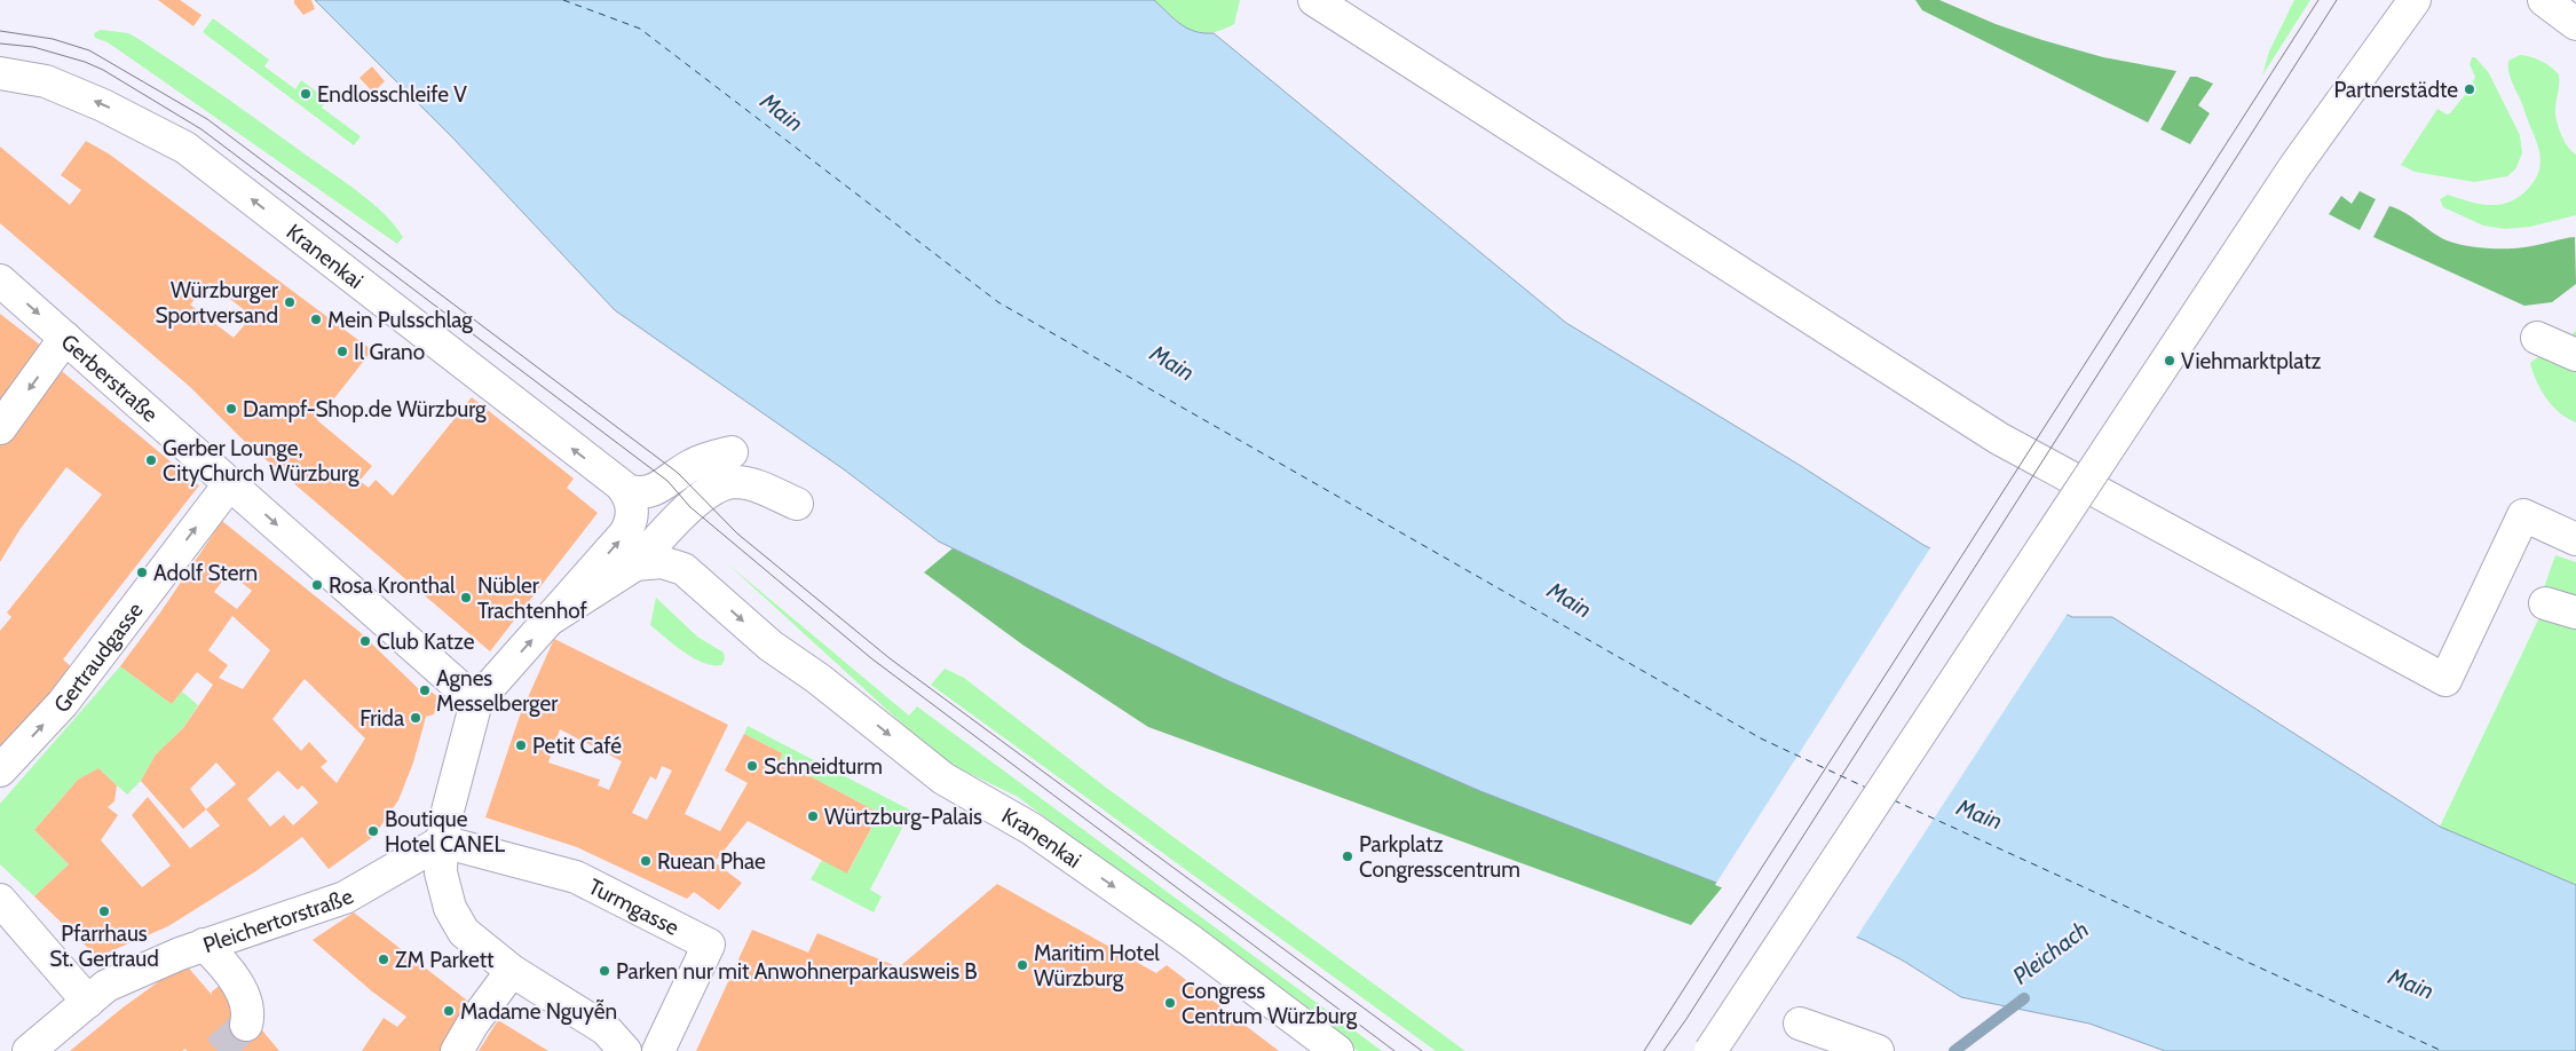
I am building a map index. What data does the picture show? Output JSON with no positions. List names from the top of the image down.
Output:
{
  "streets": {
    "street": [
      "Kranenkai",
      "Gerberstraße",
      "Gertraudgasse",
      "Turmgasse",
      "Pleichertorstraße"
    ]
  },
  "crossings": [
    ["Gerberstraße", "Gertraudgasse"],
    ["Turmgasse", "Pleichertorstraße"]
  ],
  "one_way": ["Gerberstraße", "Gertraudgasse"],
  "water": ["Main", "Pleichach"],
  "places": [
    "Partnerstädte",
    "Endlosschleife V",
    "Würzburger Sportversand",
    "Mein Pulsschlag",
    "Il Grano",
    "Viehmarktplatz",
    "Dampf-Shop.de Würzburg",
    "Gerber Lounge, CityChurch Würzburg",
    "Adolf Stern",
    "Rosa Kronthal",
    "Nübler Trachtenhof",
    "Club Katze",
    "Agnes Messelberger",
    "Frida",
    "Petit Café",
    "Schneidturm",
    "Würtzburg-Palais",
    "Boutique Hotel CANEL",
    "Parkplatz Congresscentrum",
    "Ruean Phae",
    "Pfarrhaus St. Gertraud",
    "ZM Parkett",
    "Maritim Hotel Würzburg",
    "Parken nur mit Anwohnerparkausweis B",
    "Congress Centrum Würzburg",
    "Madame Nguyễn"
  ]
}
